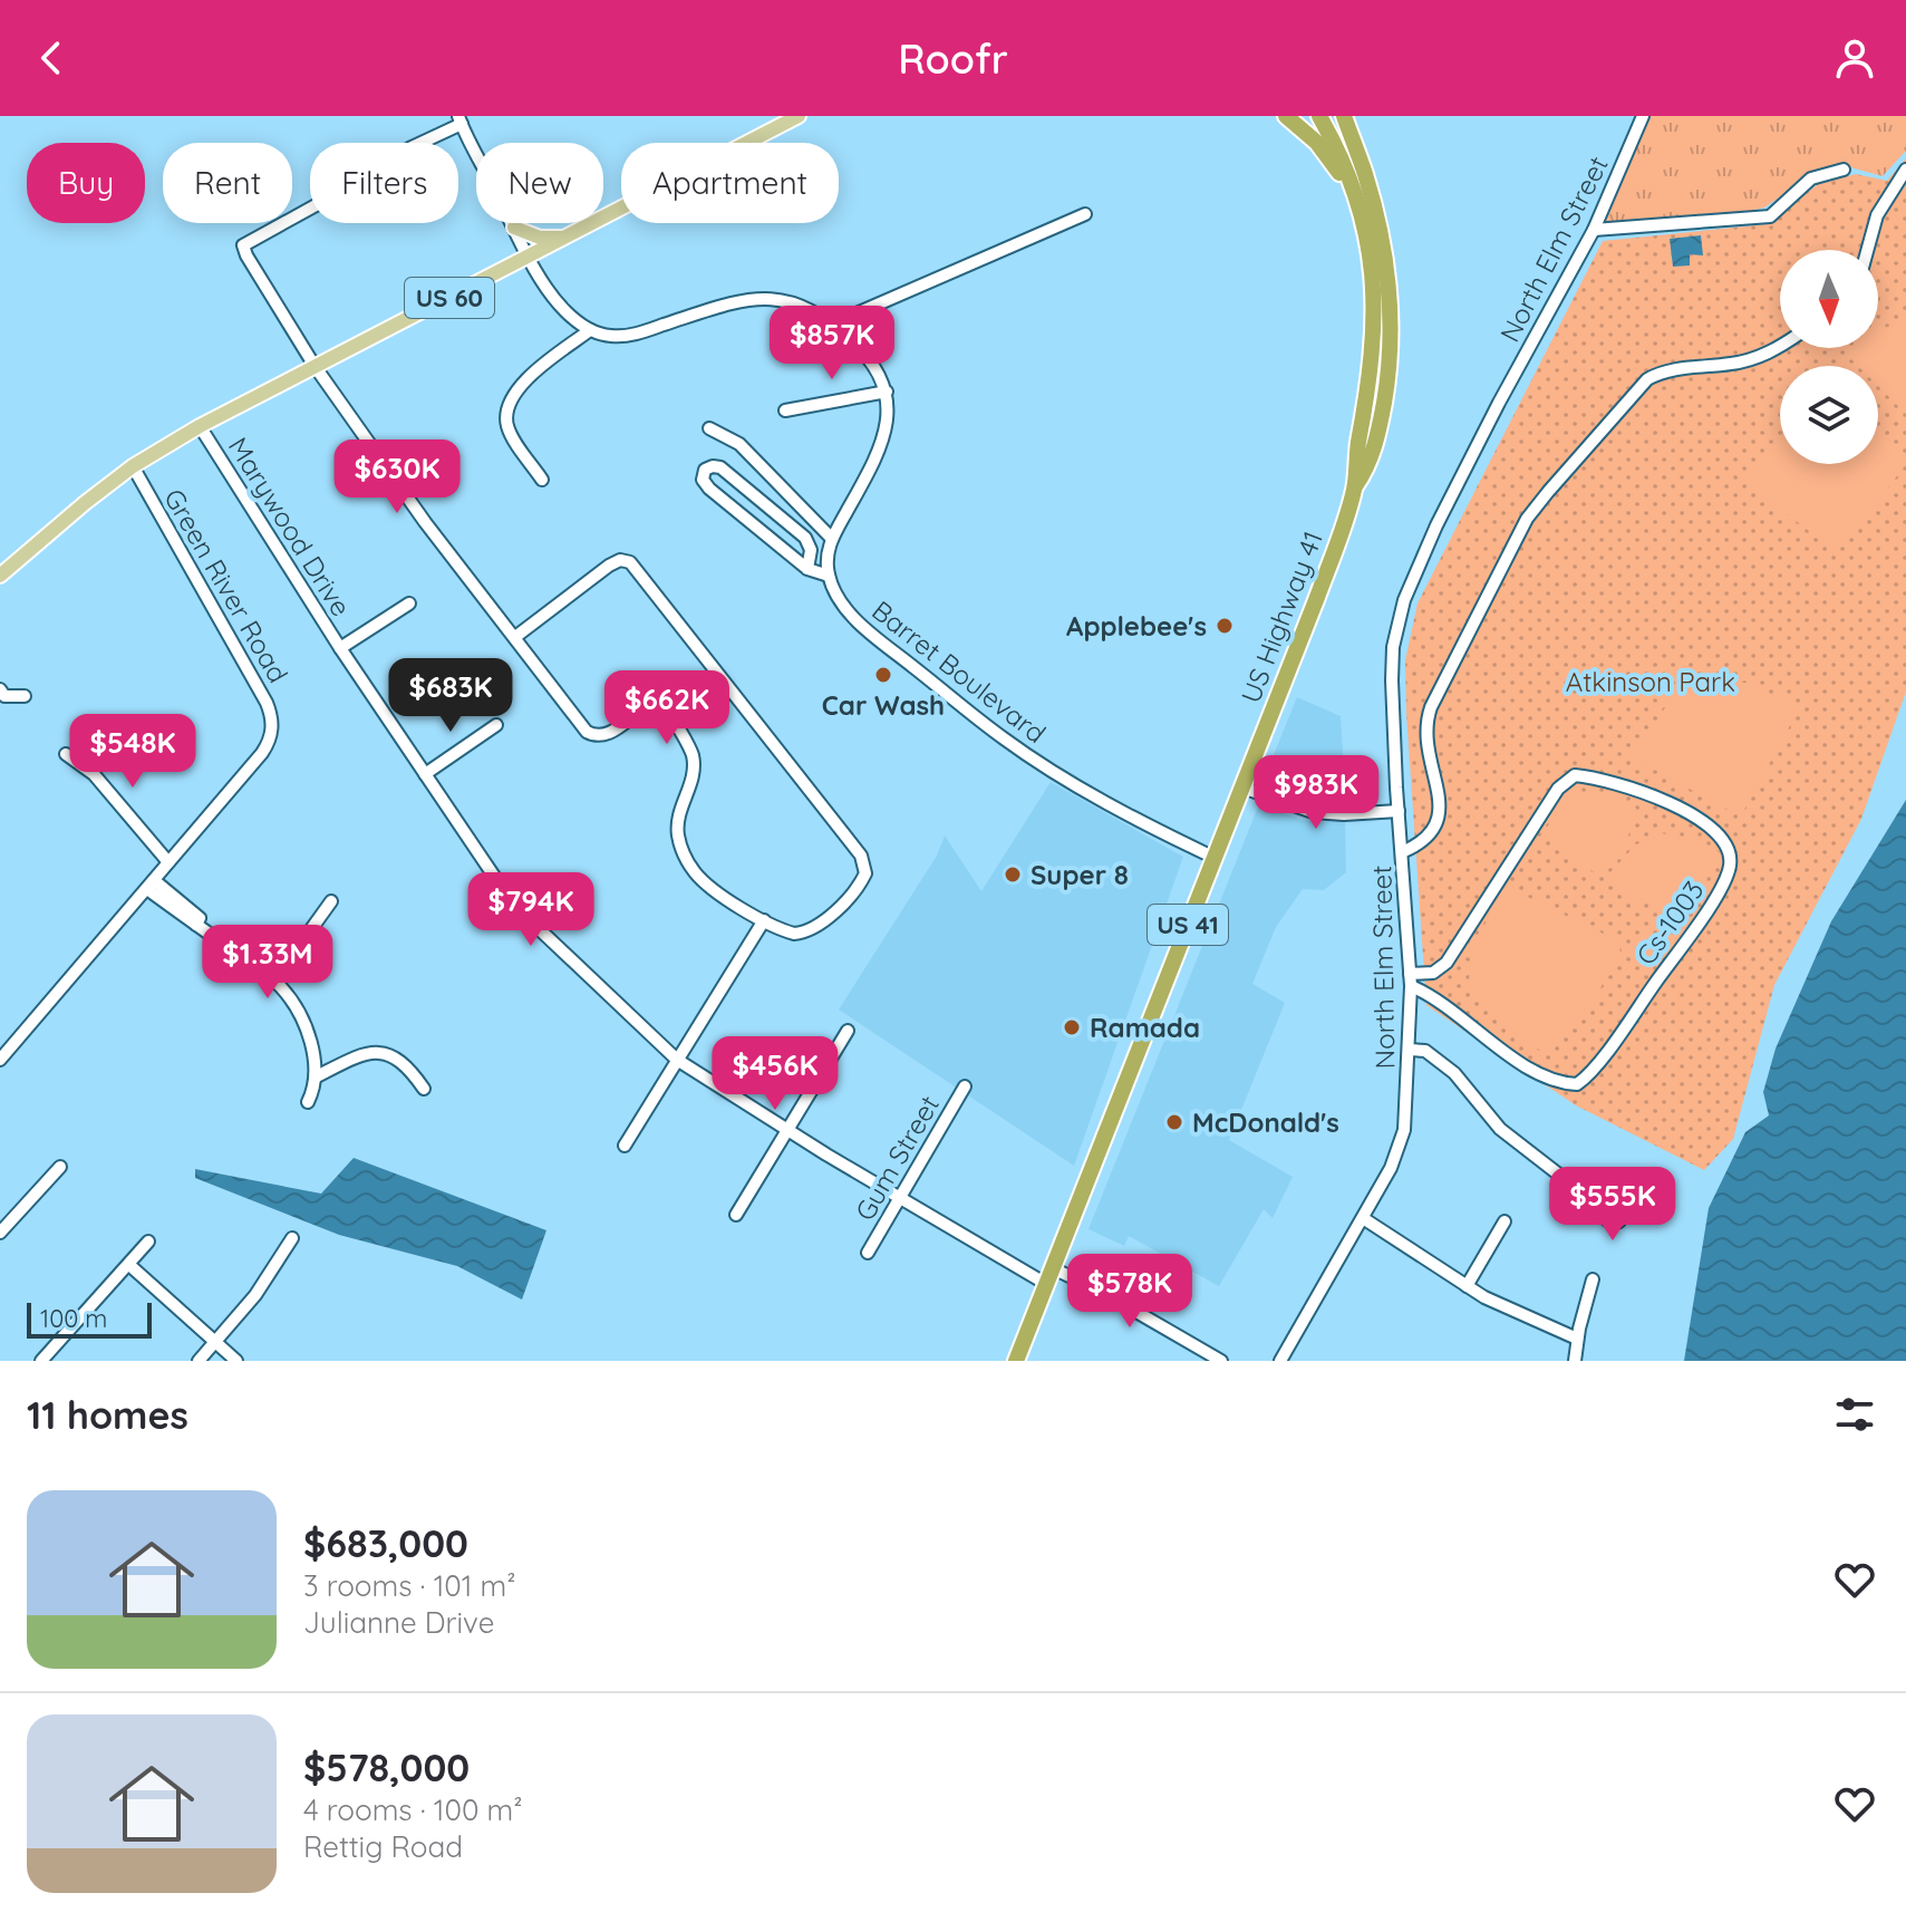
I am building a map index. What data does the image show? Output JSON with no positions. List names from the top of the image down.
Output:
{
  "streets": {
    "highway": ["US Highway 41", "US 41"],
    "main road": ["US 60"],
    "street": [
      "North Elm Street",
      "Marywood Drive",
      "Green River Road",
      "Barret Boulevard",
      "Cs-1003",
      "Gum Street"
    ]
  },
  "crossings": [
    ["North Elm Street", "Cs-1003"],
    ["US 60", "Marywood Drive"],
    ["US 60", "Green River Road"],
    ["Marywood Drive", "US Highway 41"],
    ["Marywood Drive", "Gum Street"],
    ["US Highway 41", "Barret Boulevard"],
    ["US Highway 41", "US 41"]
  ],
  "parks": ["Atkinson Park"],
  "places": [
    "Applebee's",
    "Car Wash",
    "Super 8",
    "Ramada",
    "McDonald's"
  ],
  "scale_bar": "100 m",
  "north": "bottom",
  "page": {
    "header": "Roofr",
    "chip": [
      "Buy",
      "Rent",
      "Filters",
      "New",
      "Apartment"
    ],
    "price": [
      "$857K",
      "$630K",
      "$683K",
      "$662K",
      "$548K",
      "$983K",
      "$794K",
      "$1.33M",
      "$456K",
      "$555K",
      "$578K"
    ],
    "scale": "100 m",
    "heading": "11 homes",
    "list": [
      {
        "name": "$683,000",
        "note": "3 rooms · 101 m² · Julianne Drive"
      },
      {
        "name": "$578,000",
        "note": "4 rooms · 100 m² · Rettig Road"
      }
    ]
  }
}
